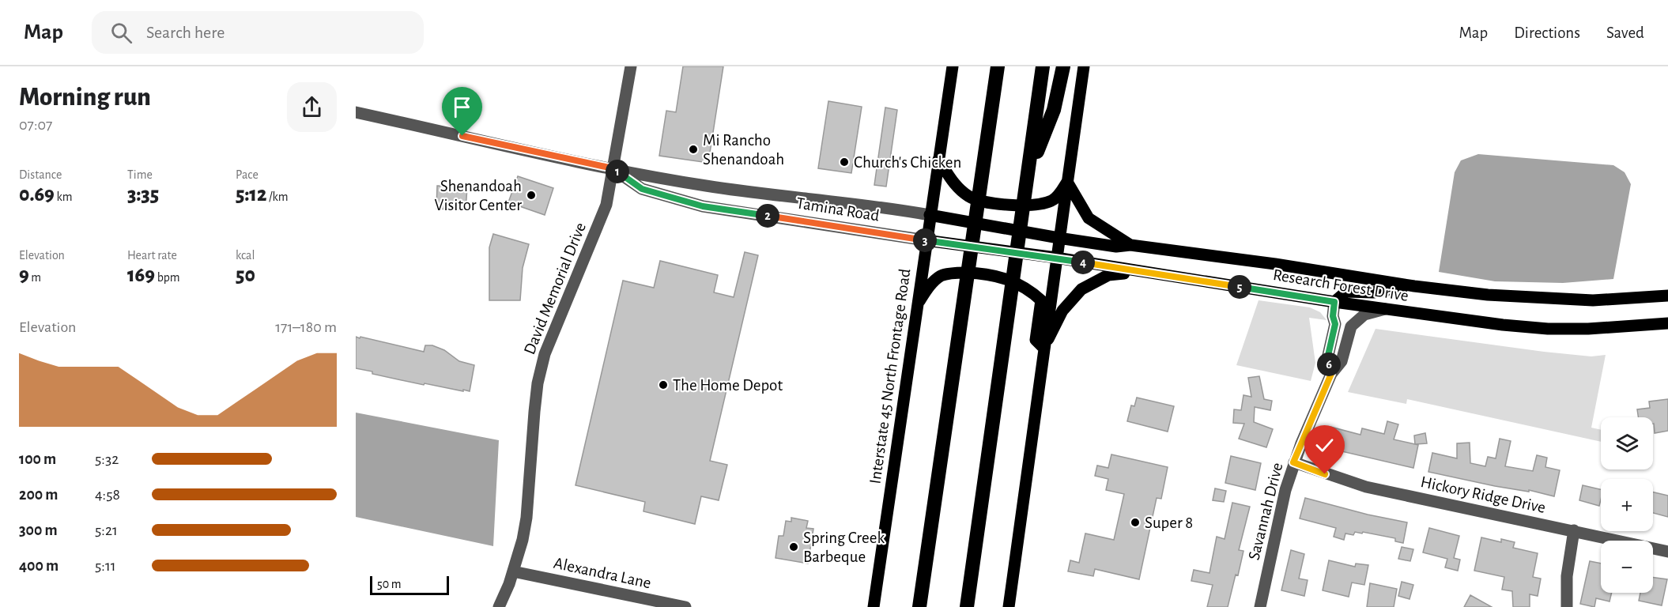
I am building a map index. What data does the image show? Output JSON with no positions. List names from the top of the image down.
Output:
{
  "streets": {
    "main road": ["Research Forest Drive", "Interstate 45 North Frontage Road"],
    "street": [
      "Tamina Road",
      "David Memorial Drive",
      "Hickory Ridge Drive",
      "Savannah Drive",
      "Alexandra Lane"
    ]
  },
  "crossings": [
    ["Tamina Road", "Research Forest Drive"],
    ["Tamina Road", "David Memorial Drive"],
    ["Tamina Road", "Interstate 45 North Frontage Road"],
    ["Research Forest Drive", "Interstate 45 North Frontage Road"],
    ["Research Forest Drive", "Savannah Drive"],
    ["David Memorial Drive", "Alexandra Lane"],
    ["Hickory Ridge Drive", "Savannah Drive"]
  ],
  "places": [
    "Mi Rancho Shenandoah",
    "Church's Chicken",
    "Shenandoah Visitor Center",
    "The Home Depot",
    "Super 8",
    "Spring Creek Barbeque"
  ],
  "scale_bar": "50 m",
  "page": {
    "header": "Map",
    "search": "Search here",
    "nav": ["Map", "Directions", "Saved"],
    "heading": ["Morning run", "07:07"],
    "stats": [
      ["Distance", "0.69 km"],
      ["Time", "3:35"],
      ["Pace", "5:12 /km"],
      ["Elevation", "9 m"],
      ["Heart rate", "169 bpm"],
      ["kcal", "50"]
    ],
    "pins": [
      "1",
      "2",
      "3",
      "4",
      "5",
      "6"
    ],
    "chart": ["Elevation", "171–180 m"],
    "map_buttons": ["+", "−"],
    "list": [
      {
        "name": "100 m",
        "note": "5:32"
      },
      {
        "name": "200 m",
        "note": "4:58"
      },
      {
        "name": "300 m",
        "note": "5:21"
      },
      {
        "name": "400 m",
        "note": "5:11"
      }
    ],
    "scale": "50 m"
  }
}
